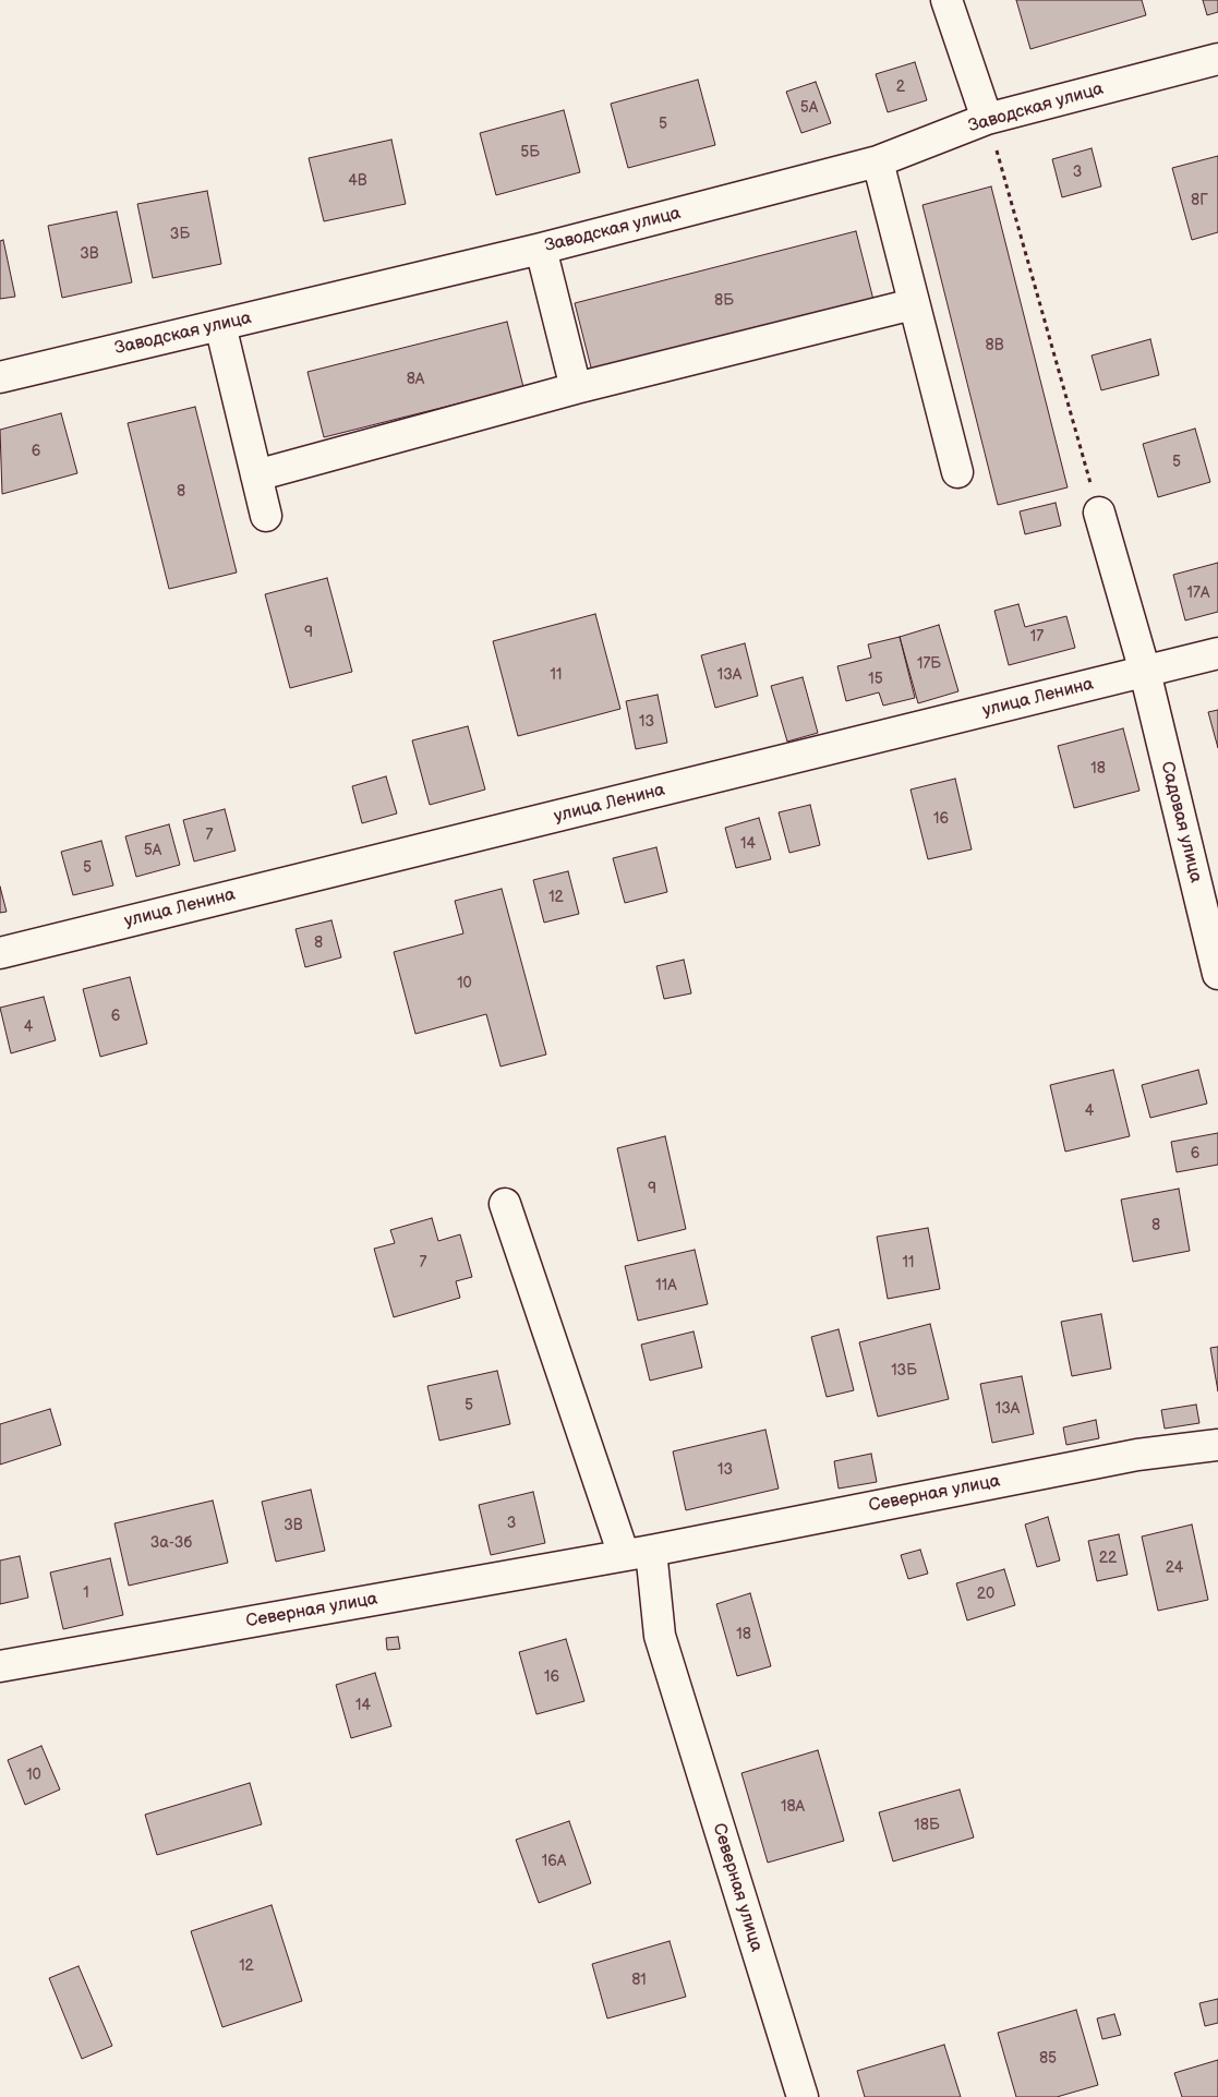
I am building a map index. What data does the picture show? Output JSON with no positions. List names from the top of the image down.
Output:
{
  "streets": {
    "street": [
      "Заводская улица",
      "улица Ленина",
      "Садовая улица",
      "Северная улица"
    ]
  },
  "crossings": [
    ["улица Ленина", "Садовая улица"]
  ],
  "house_numbers": [
    "2",
    "5А",
    "5",
    "5Б",
    "3",
    "4В",
    "8Г",
    "3Б",
    "3В",
    "8Б",
    "8В",
    "8А",
    "6",
    "5",
    "8",
    "17А",
    "9",
    "17",
    "17Б",
    "11",
    "13А",
    "15",
    "13",
    "18",
    "16",
    "7",
    "14",
    "5А",
    "5",
    "12",
    "8",
    "10",
    "6",
    "4",
    "4",
    "6",
    "9",
    "8",
    "7",
    "11",
    "11А",
    "13Б",
    "5",
    "13А",
    "13",
    "3",
    "3В",
    "3а-3б",
    "22",
    "24",
    "1",
    "20",
    "18",
    "16",
    "14",
    "10",
    "18А",
    "18Б",
    "16А",
    "12",
    "81",
    "85"
  ]
}
